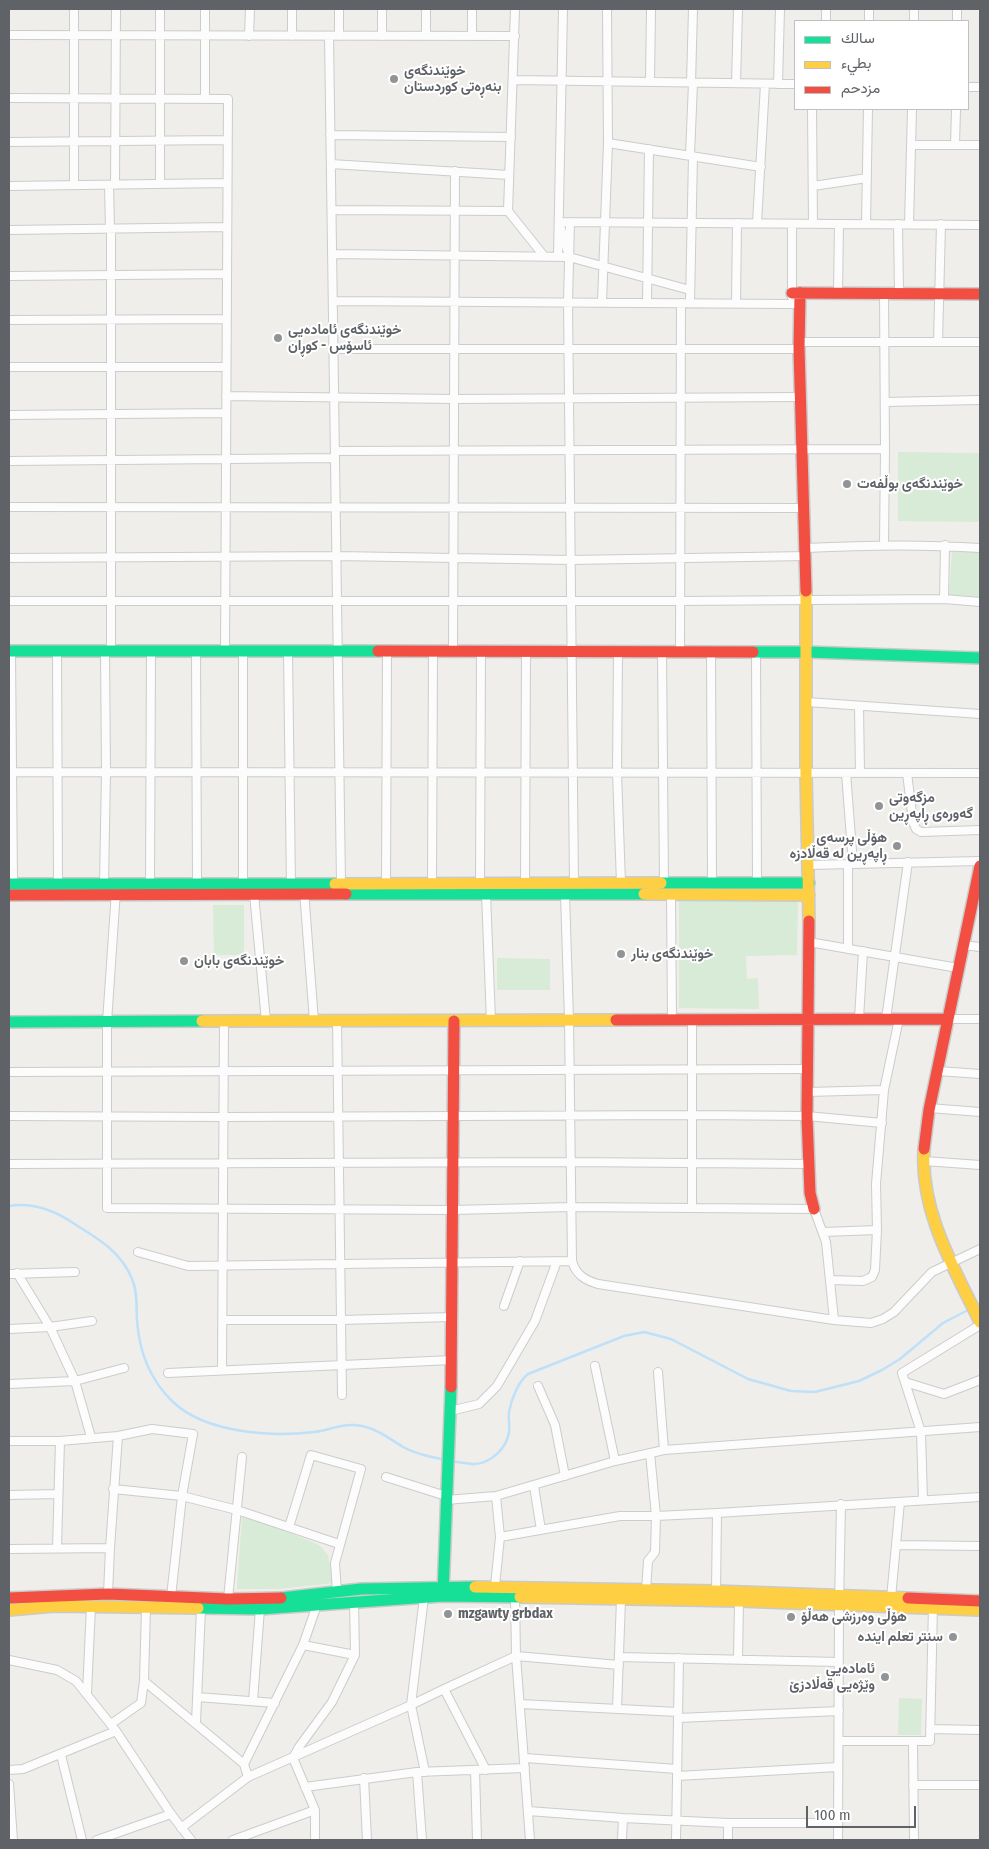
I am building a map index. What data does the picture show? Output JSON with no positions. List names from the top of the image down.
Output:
{
  "places": [
    "خوێندنگەی بنەڕەتی کوردستان",
    "خوێندنگەی ئامادەیی ئاسۆس - کوڕان",
    "خوێندنگەی بوڵفەت",
    "مزگەوتی گەورەی ڕاپەڕین",
    "هۆڵی پرسەی ڕاپەڕین لە قەڵادزە",
    "خوێندنگەی بنار",
    "خوێندنگەی بابان",
    "mzgawty grbdax",
    "ھۆڵی وەرزشی ھەڵۆ",
    "سنتر تعلم اينده",
    "ئامادەیی وێژەیی قەڵادزێ"
  ],
  "legend": ["سالك", "بطيء", "مزدحم"],
  "scale_bar": "100 m"
}
